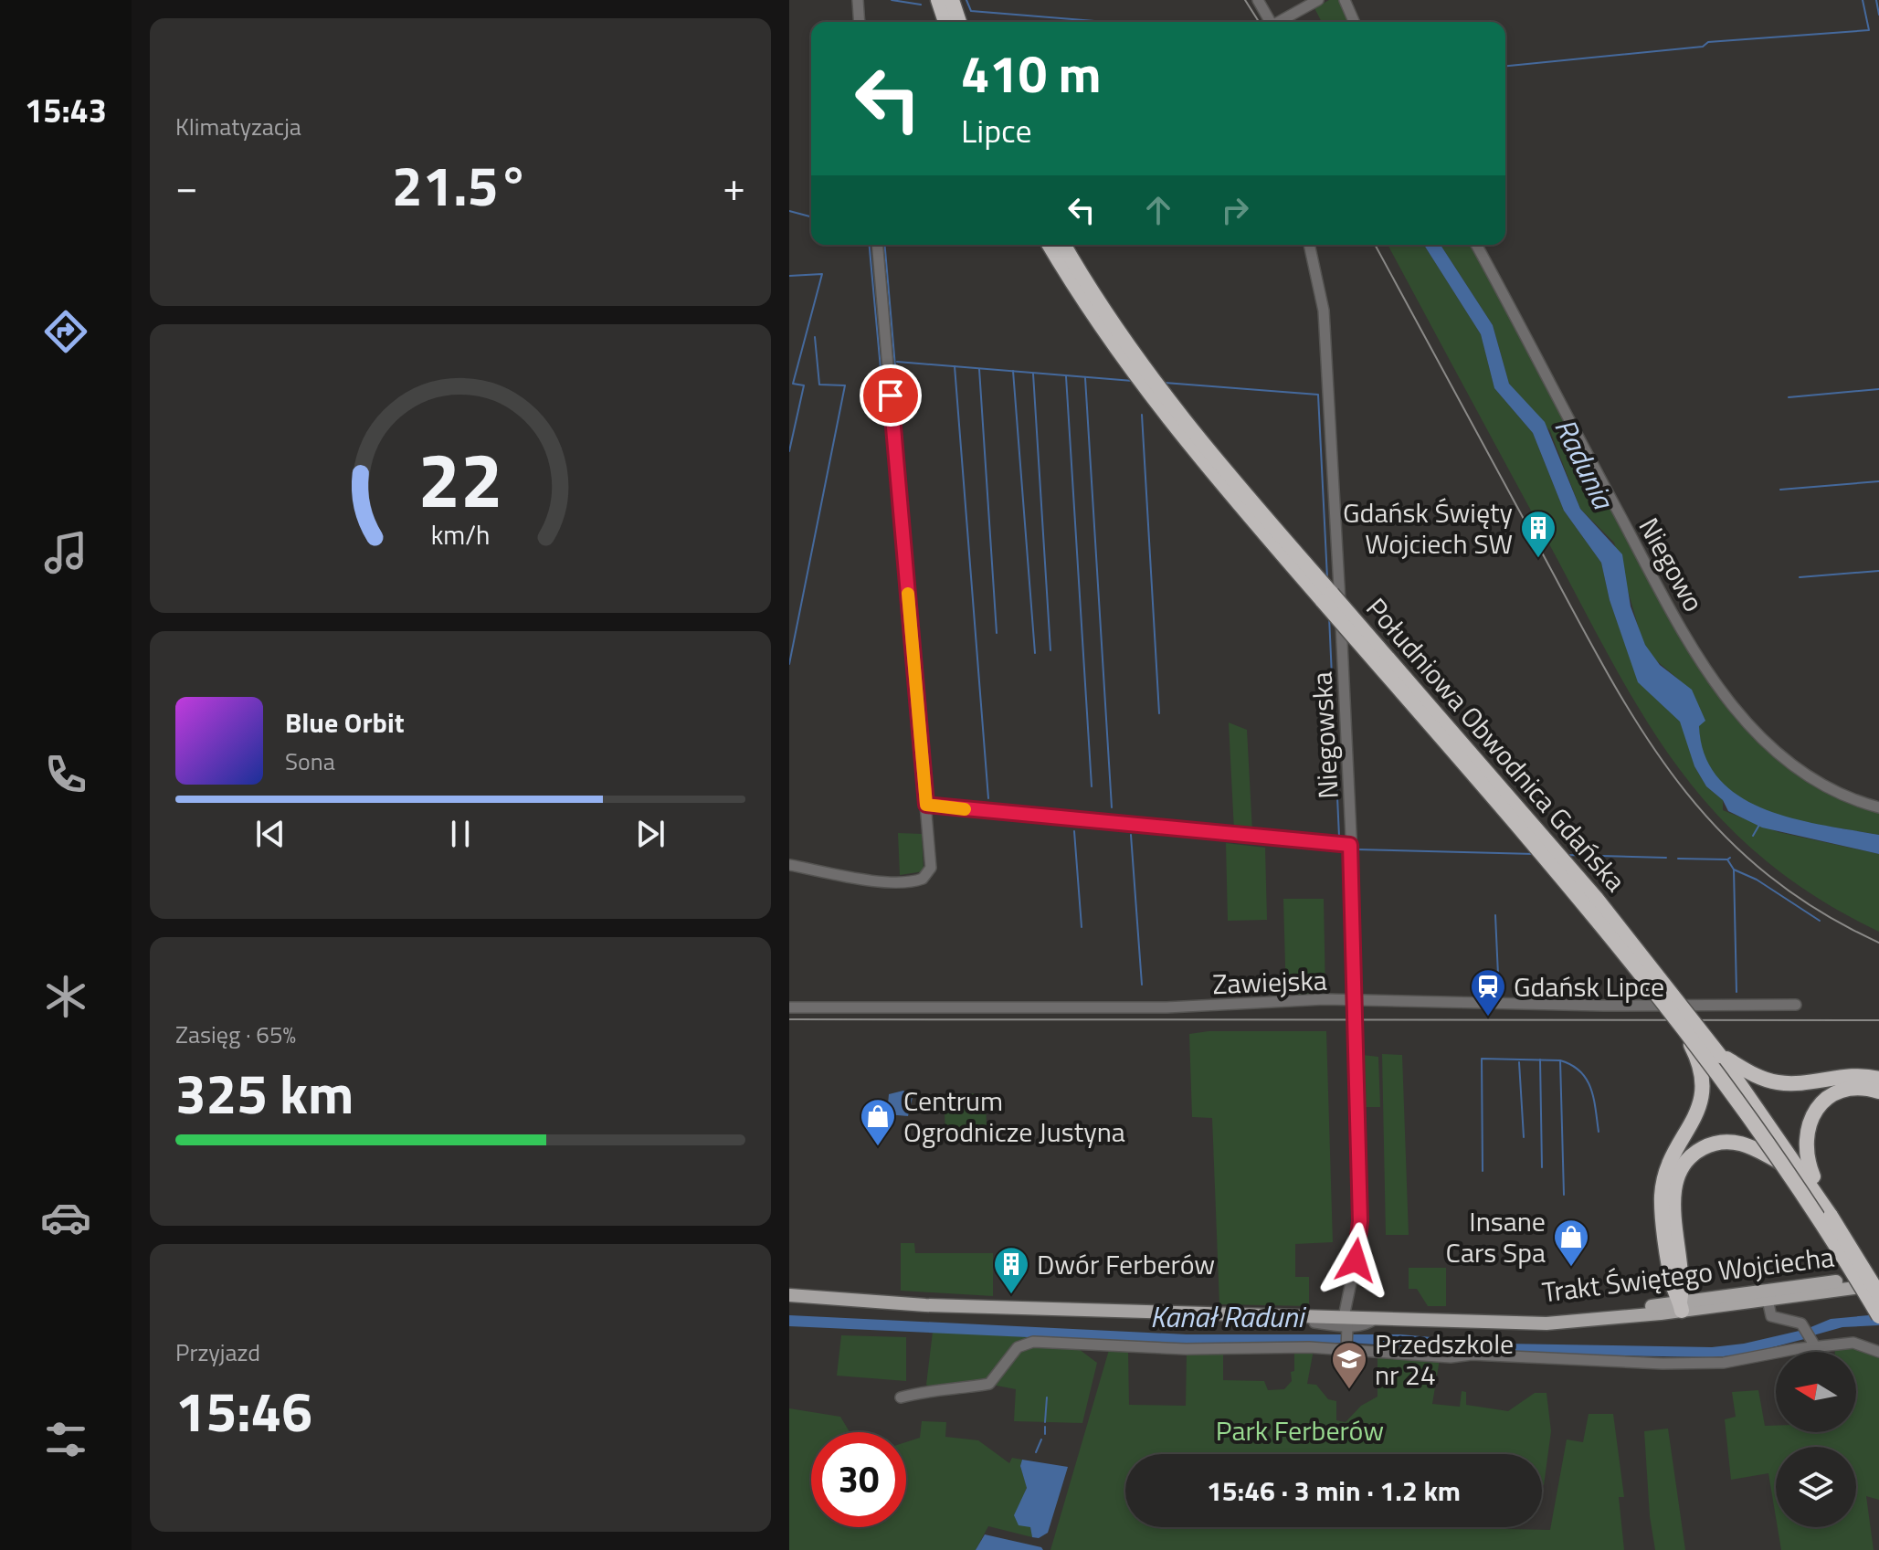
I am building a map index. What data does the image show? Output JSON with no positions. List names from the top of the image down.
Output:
{
  "streets": {
    "highway": ["Południowa Obwodnica Gdańska"],
    "main road": ["Trakt Świętego Wojciecha"],
    "street": ["Niegowo", "Niegowska", "Zawiejska"]
  },
  "crossings": [
    ["Niegowska", "Zawiejska"],
    ["Niegowska", "Trakt Świętego Wojciecha"]
  ],
  "water": ["Radunia", "Kanał Raduni"],
  "parks": ["Park Ferberów"],
  "places": {
    "building": ["Gdańsk Święty Wojciech SW", "Dwór Ferberów"],
    "station": ["Gdańsk Lipce"],
    "shop": ["Centrum Ogrodnicze Justyna", "Insane Cars Spa"],
    "school or university": ["Przedszkole nr 24"]
  },
  "north": "left",
  "page": {
    "tabs": "15:43",
    "tile": [
      "Klimatyzacja",
      ["Zasięg · 65%", "325 km"],
      ["Przyjazd", "15:46"]
    ],
    "turn": ["410 m", "Lipce"],
    "heat": ["−", "21.5°", "+"],
    "song": ["Blue Orbit", "Sona"],
    "limit": "30",
    "trip": "15:46 · 3 min · 1.2 km",
    "gauge": ["22", "km/h"]
  }
}
